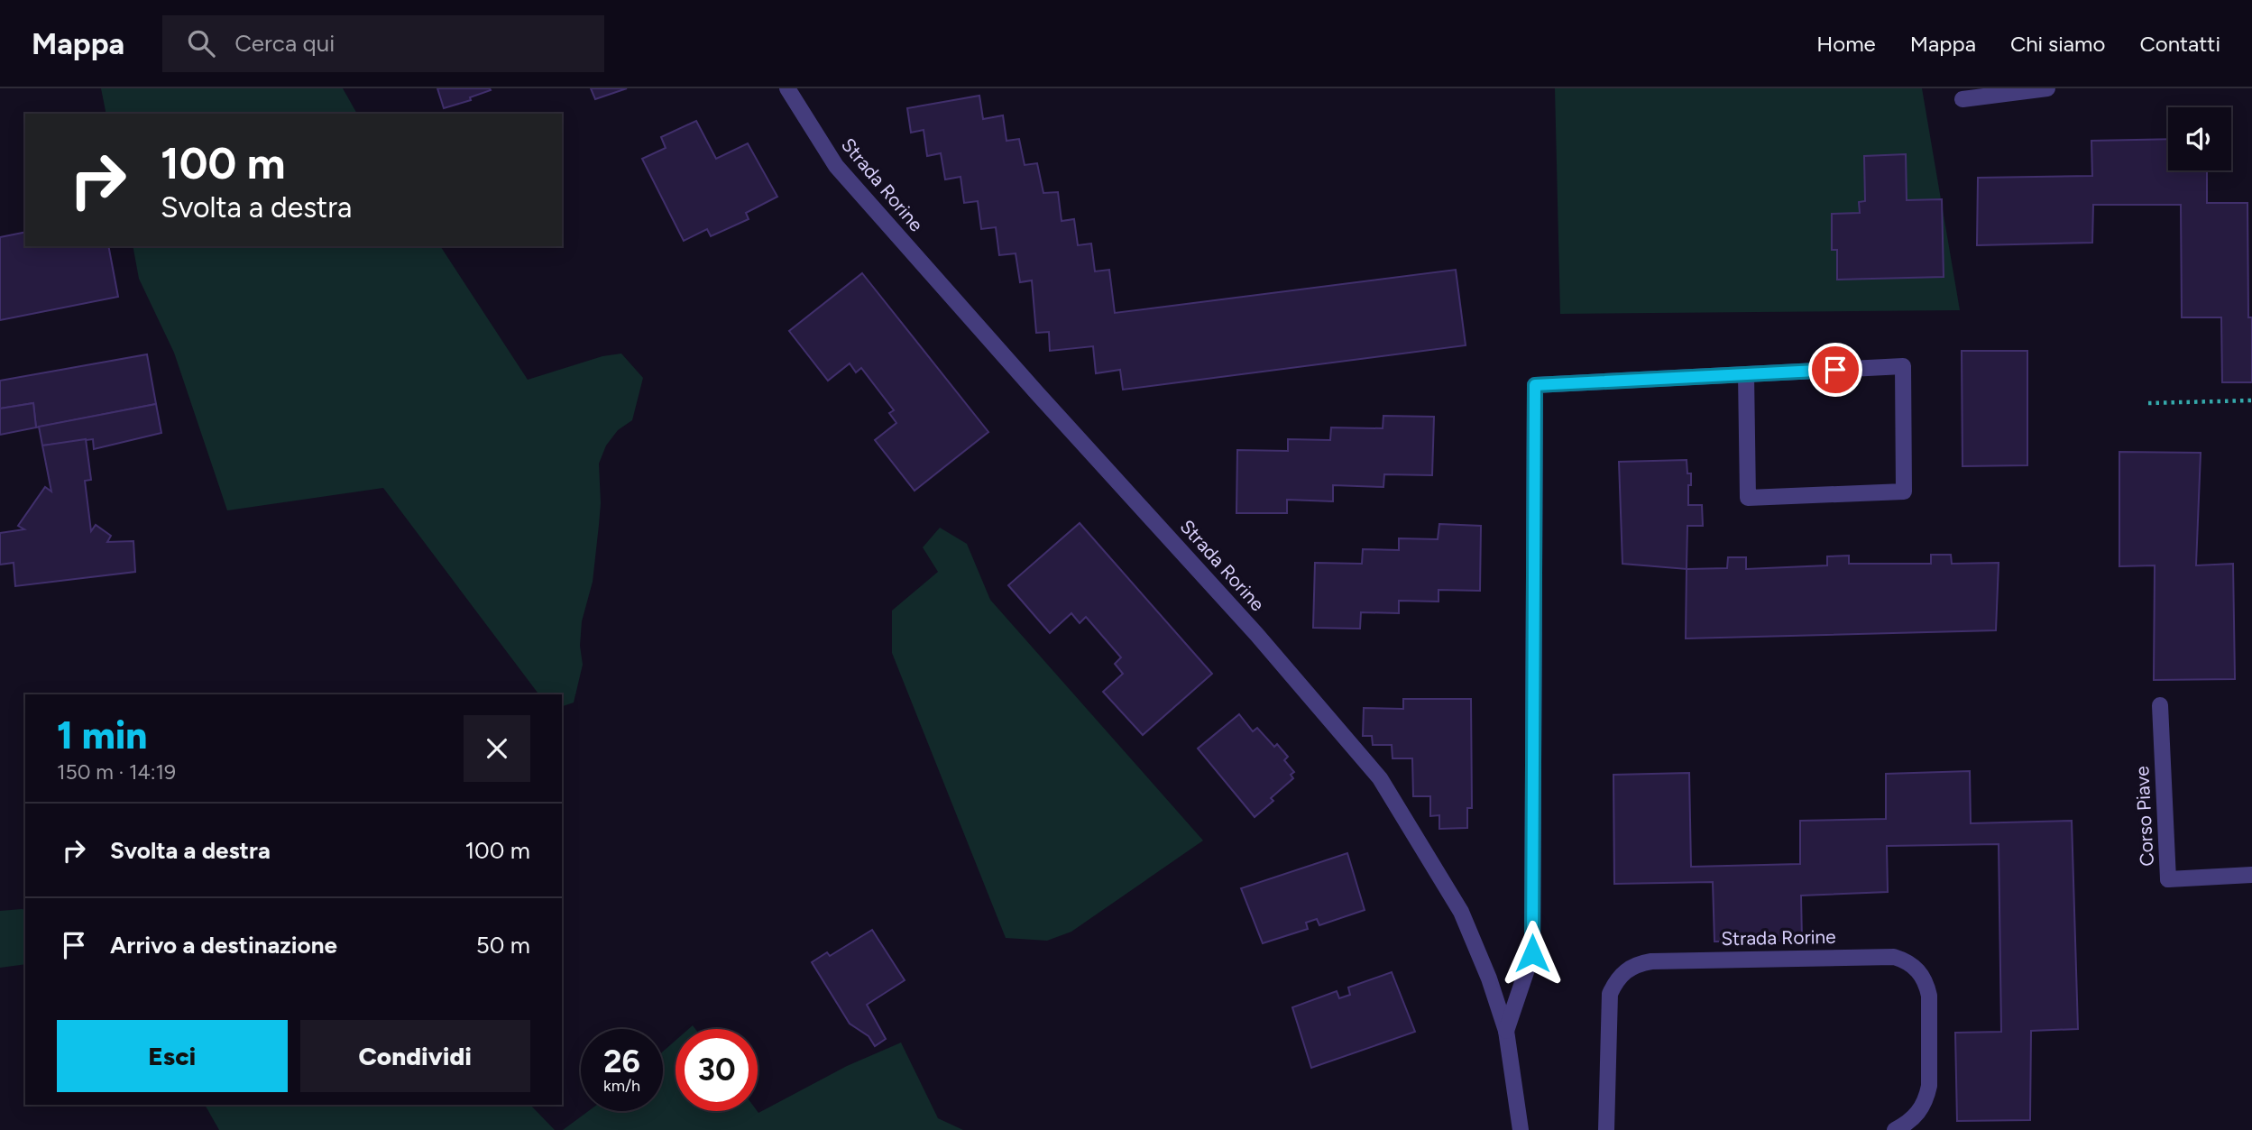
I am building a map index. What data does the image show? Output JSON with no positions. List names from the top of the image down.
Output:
{
  "streets": {
    "street": ["Strada Rorine", "Corso Piave"]
  },
  "page": {
    "header": "Mappa",
    "search": "Cerca qui",
    "nav": [
      "Home",
      "Mappa",
      "Chi siamo",
      "Contatti"
    ],
    "turn": ["100 m", "Svolta a destra"],
    "heading": ["1 min", "150 m · 14:19"],
    "list": [
      {
        "name": "Svolta a destra",
        "value": "100 m"
      },
      {
        "name": "Arrivo a destinazione",
        "value": "50 m"
      }
    ],
    "buttons": ["Esci", "Condividi"],
    "speed": "26 km/h",
    "limit": "30"
  }
}
